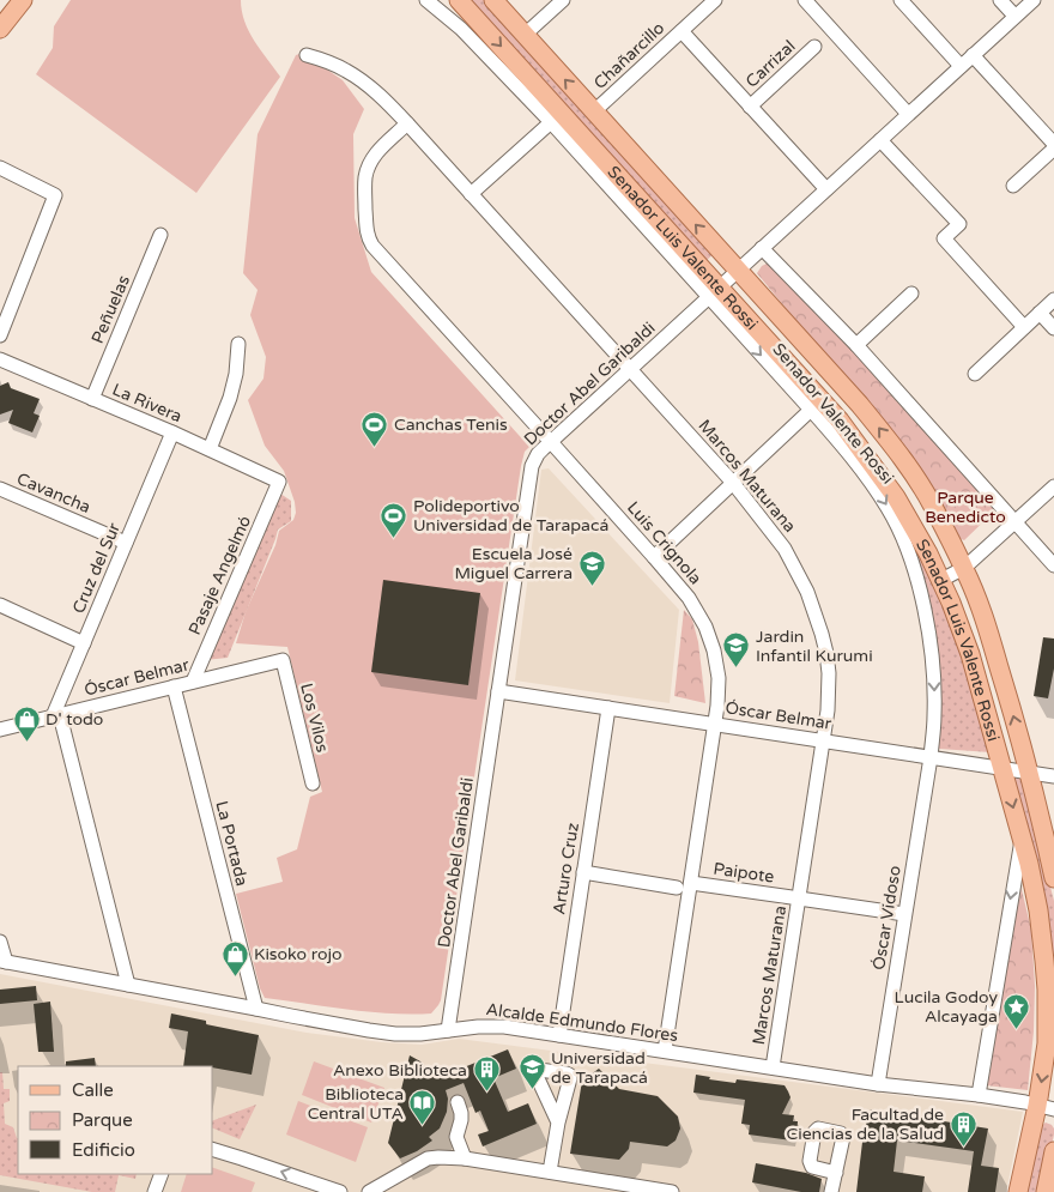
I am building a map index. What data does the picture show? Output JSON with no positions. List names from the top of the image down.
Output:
{
  "streets": {
    "main road": ["Senador Luis Valente Rossi"],
    "street": [
      "Chañarcillo",
      "Carrizal",
      "Peñuelas",
      "Doctor Abel Garibaldi",
      "La Rivera",
      "Senador Valente Rossi",
      "Marcos Maturana",
      "Cavancha",
      "Luis Crignola",
      "Cruz del Sur",
      "Pasaje Angelmó",
      "Óscar Belmar",
      "Los Vilos",
      "La Portada",
      "Arturo Cruz",
      "Paipote",
      "Óscar Vidoso",
      "Alcalde Edmundo Flores"
    ]
  },
  "crossings": [
    ["Chañarcillo", "Senador Luis Valente Rossi"],
    ["Senador Luis Valente Rossi", "Doctor Abel Garibaldi"],
    ["Senador Luis Valente Rossi", "Senador Valente Rossi"],
    ["Senador Luis Valente Rossi", "Óscar Belmar"],
    ["Senador Luis Valente Rossi", "Alcalde Edmundo Flores"],
    ["Peñuelas", "La Rivera"],
    ["Doctor Abel Garibaldi", "Senador Valente Rossi"],
    ["Doctor Abel Garibaldi", "Marcos Maturana"],
    ["Doctor Abel Garibaldi", "Luis Crignola"],
    ["Doctor Abel Garibaldi", "Óscar Belmar"],
    ["Doctor Abel Garibaldi", "Alcalde Edmundo Flores"],
    ["La Rivera", "Cruz del Sur"],
    ["La Rivera", "Pasaje Angelmó"],
    ["Senador Valente Rossi", "Óscar Belmar"],
    ["Senador Valente Rossi", "Óscar Vidoso"],
    ["Marcos Maturana", "Luis Crignola"],
    ["Marcos Maturana", "Óscar Belmar"],
    ["Marcos Maturana", "Paipote"],
    ["Marcos Maturana", "Alcalde Edmundo Flores"],
    ["Cavancha", "Cruz del Sur"],
    ["Luis Crignola", "Óscar Belmar"],
    ["Luis Crignola", "Paipote"],
    ["Luis Crignola", "Alcalde Edmundo Flores"],
    ["Cruz del Sur", "Óscar Belmar"],
    ["Pasaje Angelmó", "Óscar Belmar"],
    ["Óscar Belmar", "Los Vilos"],
    ["Óscar Belmar", "La Portada"],
    ["Óscar Belmar", "Arturo Cruz"],
    ["Óscar Belmar", "Óscar Vidoso"],
    ["La Portada", "Alcalde Edmundo Flores"],
    ["Arturo Cruz", "Alcalde Edmundo Flores"],
    ["Paipote", "Óscar Vidoso"],
    ["Óscar Vidoso", "Alcalde Edmundo Flores"]
  ],
  "parks": ["Parque Benedicto"],
  "places": {
    "sports": ["Canchas Tenis", "Polideportivo Universidad de Tarapacá"],
    "school or university": ["Escuela José Miguel Carrera", "Jardin Infantil Kurumi", "Universidad de Tarapacá"],
    "shop": ["D' todo", "Kisoko rojo"],
    "place": ["Lucila Godoy Alcayaga"],
    "building": ["Anexo Biblioteca", "Facultad de Ciencias de la Salud"],
    "library": ["Biblioteca Central UTA"]
  },
  "legend": ["Calle", "Parque", "Edificio"]
}
